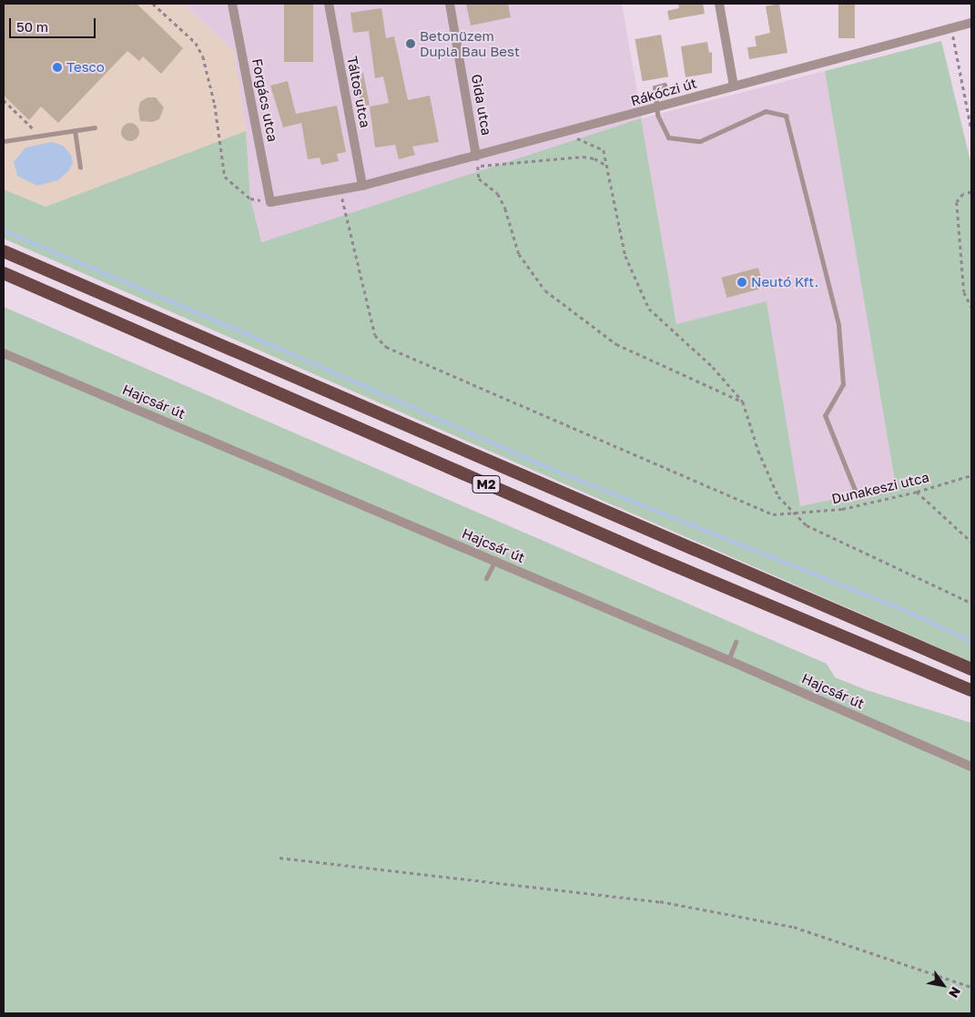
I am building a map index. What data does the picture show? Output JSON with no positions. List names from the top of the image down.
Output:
{
  "streets": {
    "highway": ["M2"],
    "street": [
      "Táltos utca",
      "Rákóczi út",
      "Forgács utca",
      "Gida utca",
      "Hajcsár út"
    ],
    "path": ["Dunakeszi utca"]
  },
  "crossings": [
    ["Táltos utca", "Rákóczi út"],
    ["Rákóczi út", "Forgács utca"],
    ["Rákóczi út", "Gida utca"],
    ["Rákóczi út", "Dunakeszi utca"]
  ],
  "places": ["Betonüzem Dupla Bau Best", "Tesco", "Neutó Kft."],
  "scale_bar": "50 m",
  "north": "bottom right"
}
